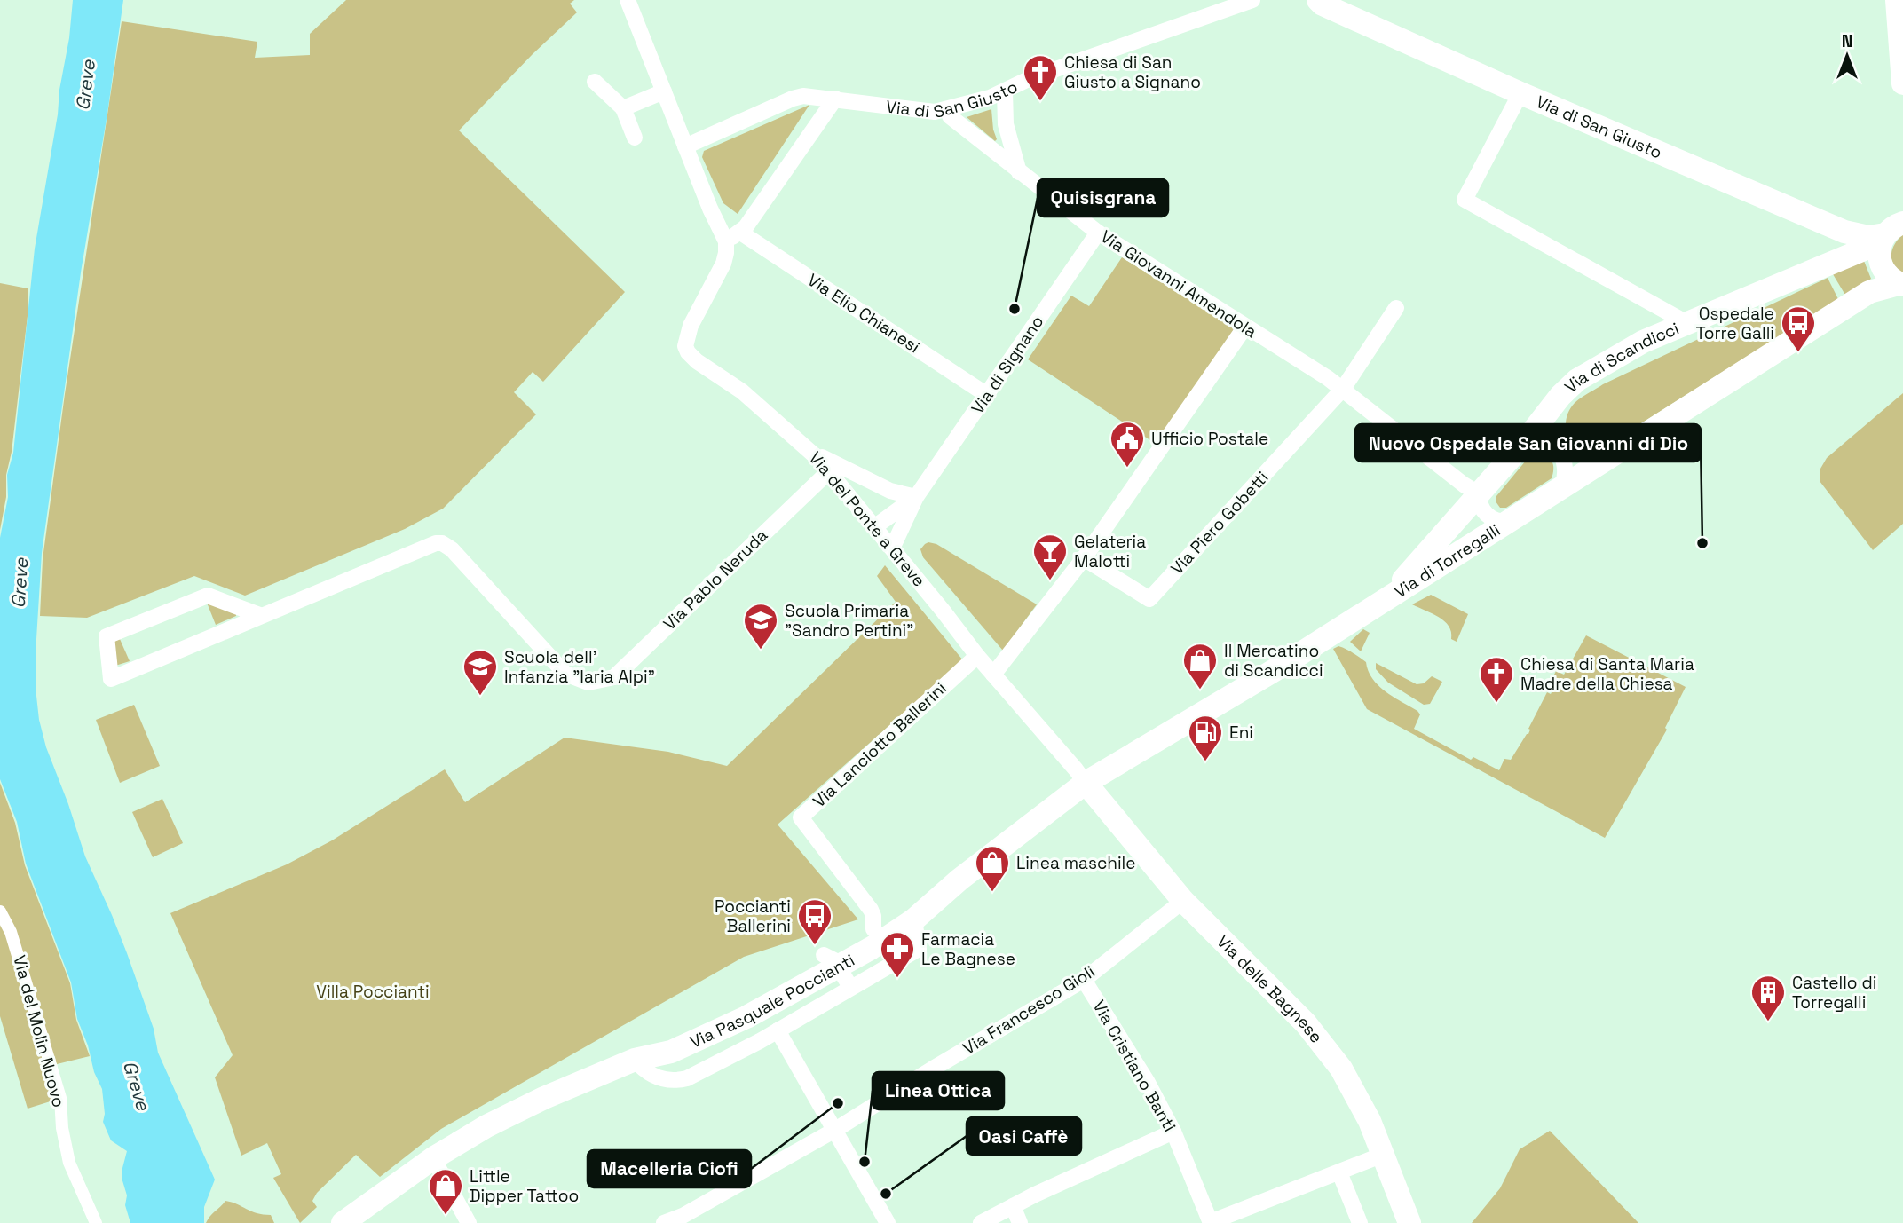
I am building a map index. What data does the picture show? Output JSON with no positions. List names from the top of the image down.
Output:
{
  "streets": {
    "main road": [
      "Via di San Giusto",
      "Via di Scandicci",
      "Via di Torregalli",
      "Via delle Bagnese",
      "Via Pasquale Poccianti"
    ],
    "street": [
      "Via Giovanni Amendola",
      "Via Elio Chianesi",
      "Via di Signano",
      "Via del Ponte a Greve",
      "Via Piero Gobetti",
      "Via Pablo Neruda",
      "Via Lanciotto Ballerini",
      "Via Francesco Gioli",
      "Via del Molin Nuovo",
      "Via Cristiano Banti"
    ]
  },
  "crossings": [
    ["Via di San Giusto", "Via Giovanni Amendola"],
    ["Via di San Giusto", "Via di Scandicci"],
    ["Via Giovanni Amendola", "Via di Scandicci"],
    ["Via Giovanni Amendola", "Via di Signano"],
    ["Via Giovanni Amendola", "Via Piero Gobetti"],
    ["Via Giovanni Amendola", "Via di Torregalli"],
    ["Via Elio Chianesi", "Via di Signano"],
    ["Via di Scandicci", "Via di Torregalli"],
    ["Via del Ponte a Greve", "Via di Torregalli"],
    ["Via del Ponte a Greve", "Via Pablo Neruda"],
    ["Via del Ponte a Greve", "Via Lanciotto Ballerini"],
    ["Via del Ponte a Greve", "Via delle Bagnese"],
    ["Via del Ponte a Greve", "Via Pasquale Poccianti"],
    ["Via di Torregalli", "Via delle Bagnese"],
    ["Via di Torregalli", "Via Pasquale Poccianti"],
    ["Via Lanciotto Ballerini", "Via Pasquale Poccianti"],
    ["Via delle Bagnese", "Via Pasquale Poccianti"],
    ["Via delle Bagnese", "Via Francesco Gioli"],
    ["Via Francesco Gioli", "Via Cristiano Banti"]
  ],
  "water": ["Greve"],
  "parks": ["Villa Poccianti"],
  "places": {
    "church": ["Chiesa di San Giusto a Signano", "Chiesa di Santa Maria Madre della Chiesa"],
    "other": [
      "Quisisgrana",
      "Nuovo Ospedale San Giovanni di Dio",
      "Macelleria Ciofi",
      "Linea Ottica",
      "Oasi Caffè"
    ],
    "bus stop": ["Ospedale Torre Galli", "Poccianti Ballerini"],
    "public building": ["Ufficio Postale"],
    "bar": ["Gelateria Malotti"],
    "school or university": ["Scuola Primaria \"Sandro Pertini\"", "Scuola dell' Infanzia \"Iaria Alpi\""],
    "shop": ["Il Mercatino di Scandicci", "Linea maschile", "Little Dipper Tattoo"],
    "fuel station": ["Eni"],
    "pharmacy": ["Farmacia Le Bagnese"],
    "building": ["Castello di Torregalli"]
  },
  "north": "top"
}
